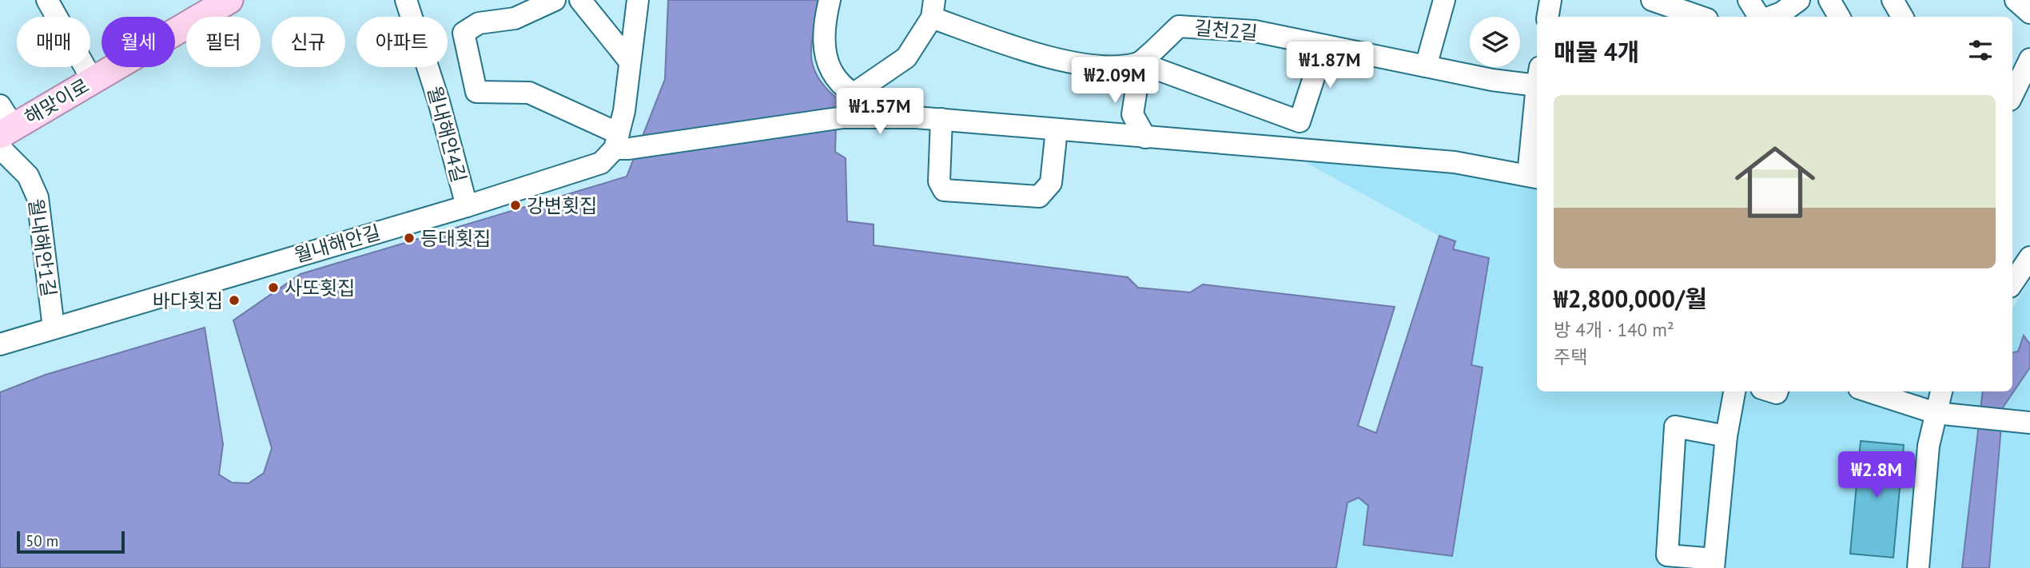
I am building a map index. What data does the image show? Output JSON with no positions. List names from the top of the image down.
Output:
{
  "streets": {
    "main road": ["해맞이로"],
    "street": [
      "길천2길",
      "월내해안4길",
      "월내해안길",
      "월내해안1길"
    ]
  },
  "crossings": [
    ["해맞이로", "월내해안1길"],
    ["월내해안4길", "월내해안길"],
    ["월내해안길", "월내해안1길"]
  ],
  "places": [
    "강변횟집",
    "등대횟집",
    "사또횟집",
    "바다횟집"
  ],
  "scale_bar": "50 m",
  "page": {
    "chip": [
      "매매",
      "월세",
      "필터",
      "신규",
      "아파트"
    ],
    "heading": "매물 4개",
    "price": [
      "₩1.87M",
      "₩2.09M",
      "₩1.57M",
      "₩2.8M"
    ],
    "list": [
      {
        "name": "₩2,800,000/월",
        "note": "방 4개 · 140 m² · 주택"
      }
    ],
    "scale": "50 m"
  }
}
